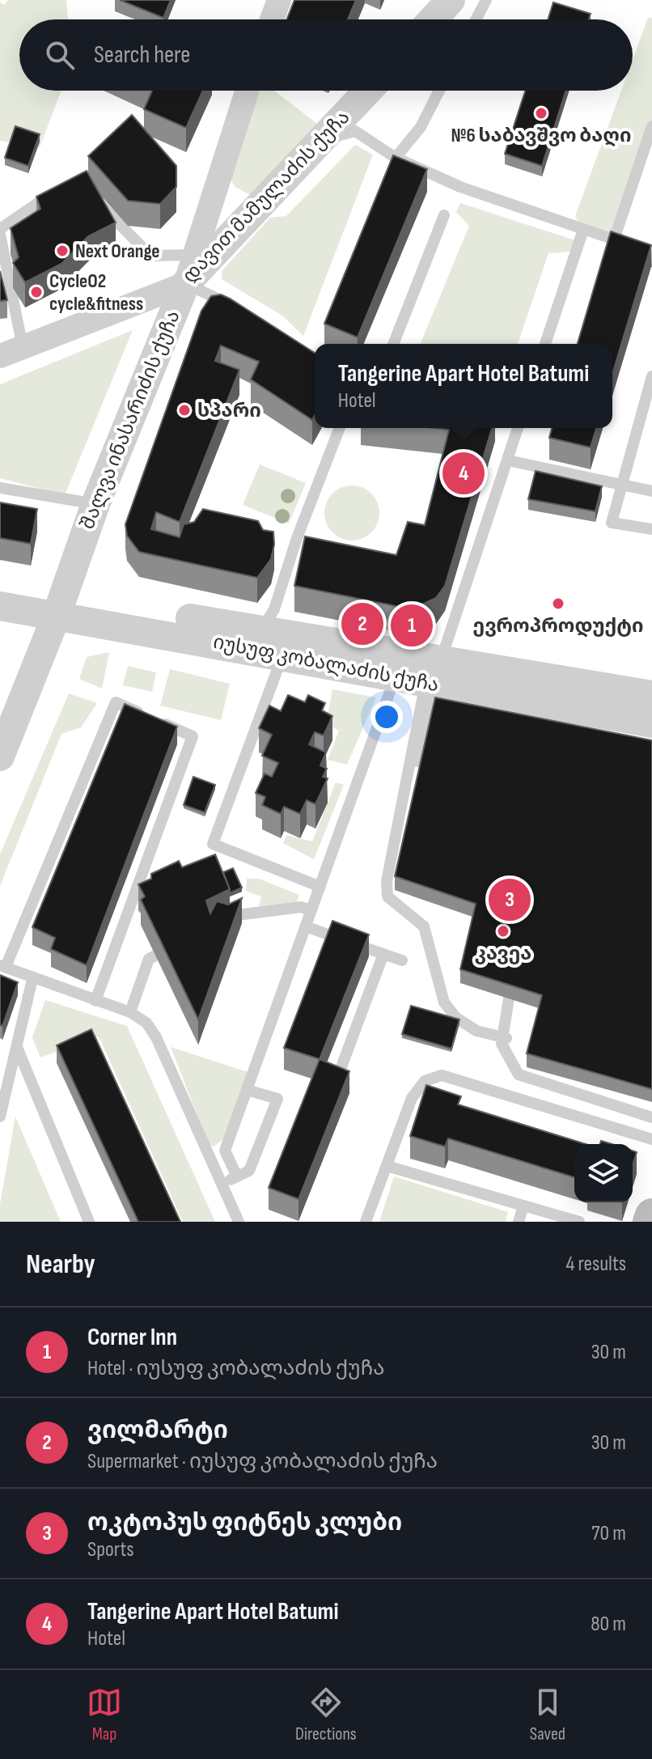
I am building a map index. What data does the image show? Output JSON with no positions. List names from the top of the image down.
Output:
{
  "streets": {
    "street": ["დავით მამულაძის ქუჩა", "შალვა ინასარიძის ქუჩა", "იუსუფ კობალაძის ქუჩა"]
  },
  "crossings": [
    ["დავით მამულაძის ქუჩა", "შალვა ინასარიძის ქუჩა"],
    ["შალვა ინასარიძის ქუჩა", "იუსუფ კობალაძის ქუჩა"]
  ],
  "places": [
    "№6 საბავშვო ბაღი",
    "Next Orange",
    "CycleO2 cycle&fitness",
    "სპარი",
    "ევროპროდუქტი",
    "კავეა"
  ],
  "page": {
    "search": "Search here",
    "popup": ["Tangerine Apart Hotel Batumi", "Hotel"],
    "pins": [
      "4",
      "2",
      "1",
      "3"
    ],
    "heading": ["Nearby", "4 results"],
    "list": [
      {
        "mark": "1",
        "name": "Corner Inn",
        "note": "Hotel · იუსუფ კობალაძის ქუჩა",
        "value": "30 m"
      },
      {
        "mark": "2",
        "name": "ვილმარტი",
        "note": "Supermarket · იუსუფ კობალაძის ქუჩა",
        "value": "30 m"
      },
      {
        "mark": "3",
        "name": "ოკტოპუს ფიტნეს კლუბი",
        "note": "Sports",
        "value": "70 m"
      },
      {
        "mark": "4",
        "name": "Tangerine Apart Hotel Batumi",
        "note": "Hotel",
        "value": "80 m"
      }
    ],
    "nav": ["Map", "Directions", "Saved"]
  }
}
